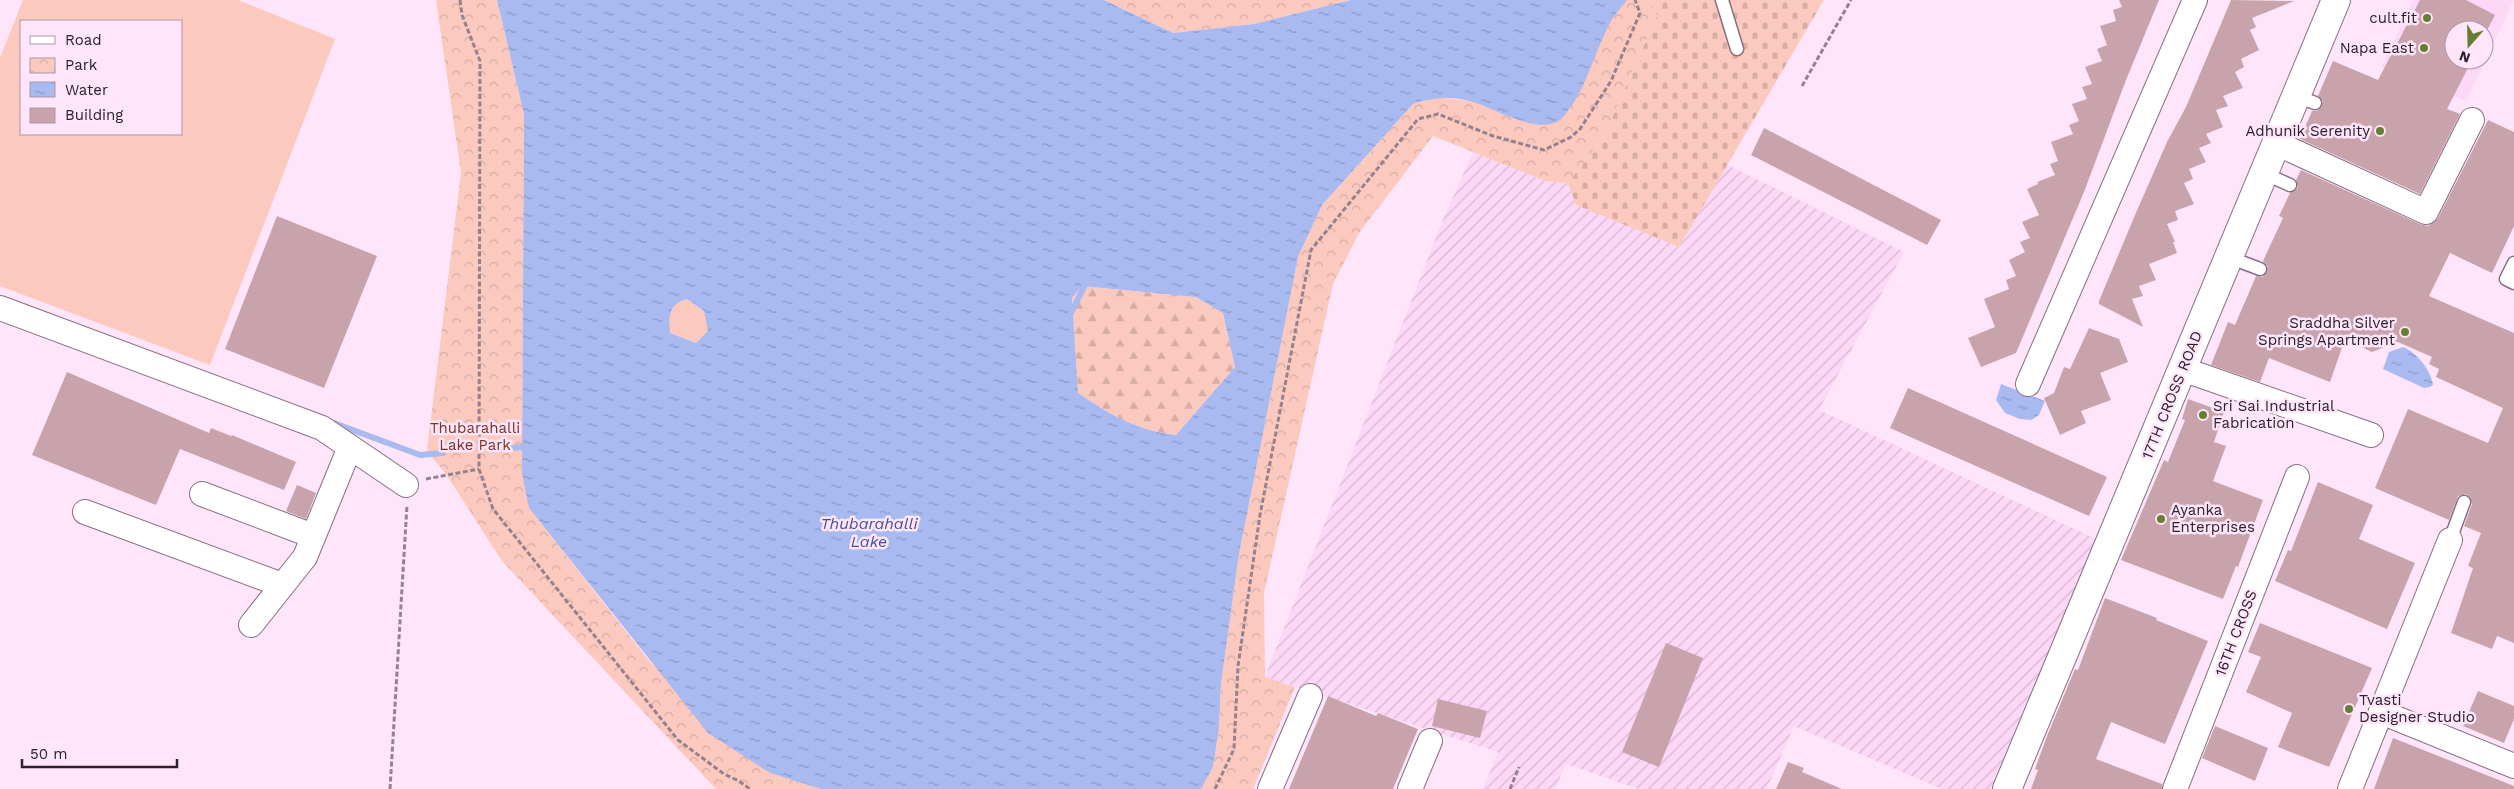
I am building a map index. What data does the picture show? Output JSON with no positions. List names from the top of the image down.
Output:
{
  "streets": {
    "street": ["17TH CROSS ROAD", "16TH CROSS"]
  },
  "water": ["Thubarahalli Lake"],
  "parks": ["Thubarahalli Lake Park"],
  "places": [
    "cult.fit",
    "Napa East",
    "Adhunik Serenity",
    "Sraddha Silver Springs Apartment",
    "Sri Sai Industrial Fabrication",
    "Ayanka Enterprises",
    "Tvasti Designer Studio"
  ],
  "legend": [
    "Road",
    "Park",
    "Water",
    "Building"
  ],
  "scale_bar": "50 m",
  "north": "bottom"
}
